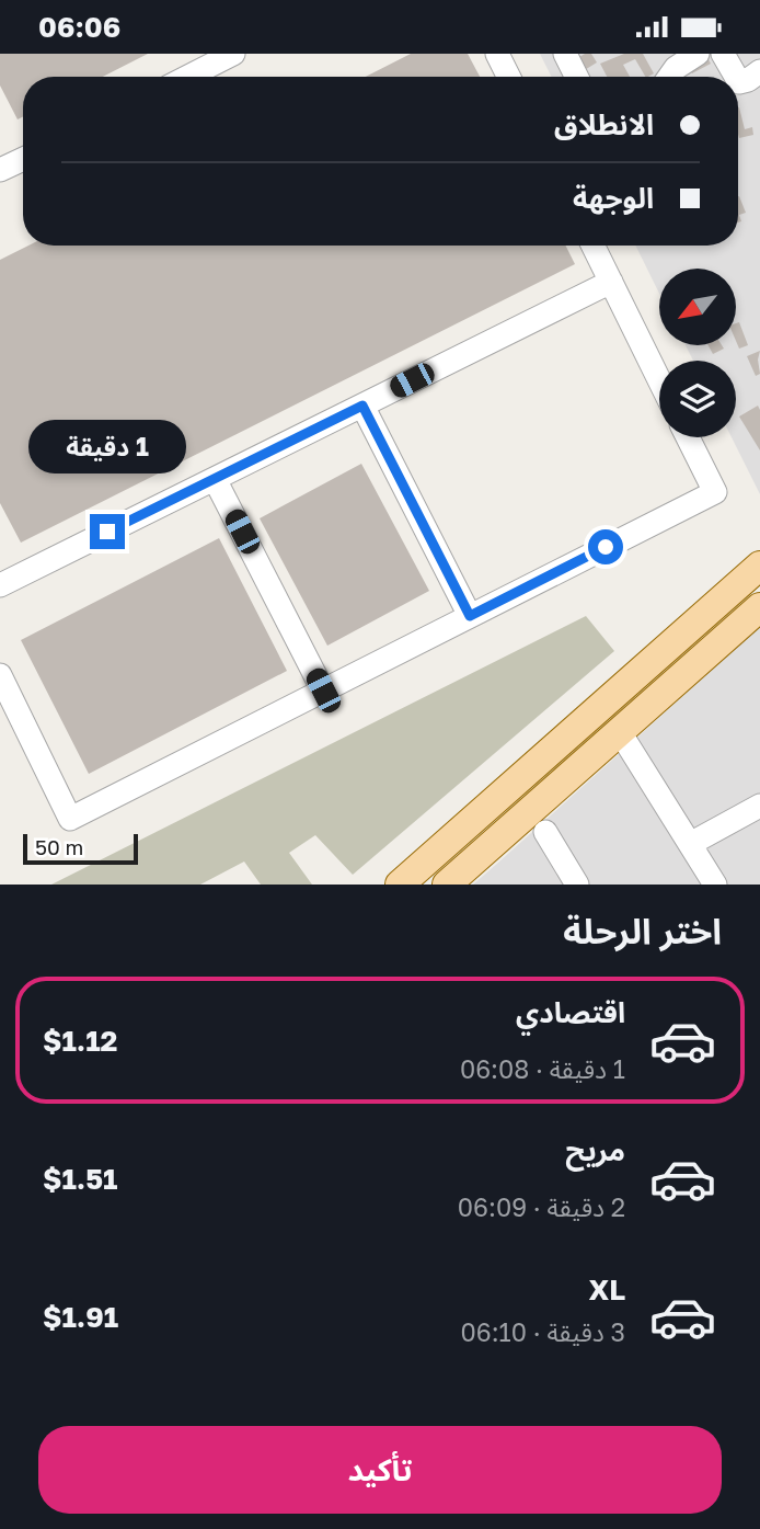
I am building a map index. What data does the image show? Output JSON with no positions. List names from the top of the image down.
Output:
{
  "scale_bar": "50 m",
  "north": "bottom left",
  "page": {
    "status": "06:06",
    "banner": ["الانطلاق", "الوجهة"],
    "bubble": "1 دقيقة",
    "scale": "50 m",
    "heading": "اختر الرحلة",
    "list": [
      {
        "name": "اقتصادي",
        "note": "1 دقيقة · 06:08",
        "value": "$1.12"
      },
      {
        "name": "مريح",
        "note": "2 دقيقة · 06:09",
        "value": "$1.51"
      },
      {
        "name": "XL",
        "note": "3 دقيقة · 06:10",
        "value": "$1.91"
      }
    ],
    "buttons": "تأكيد"
  }
}
